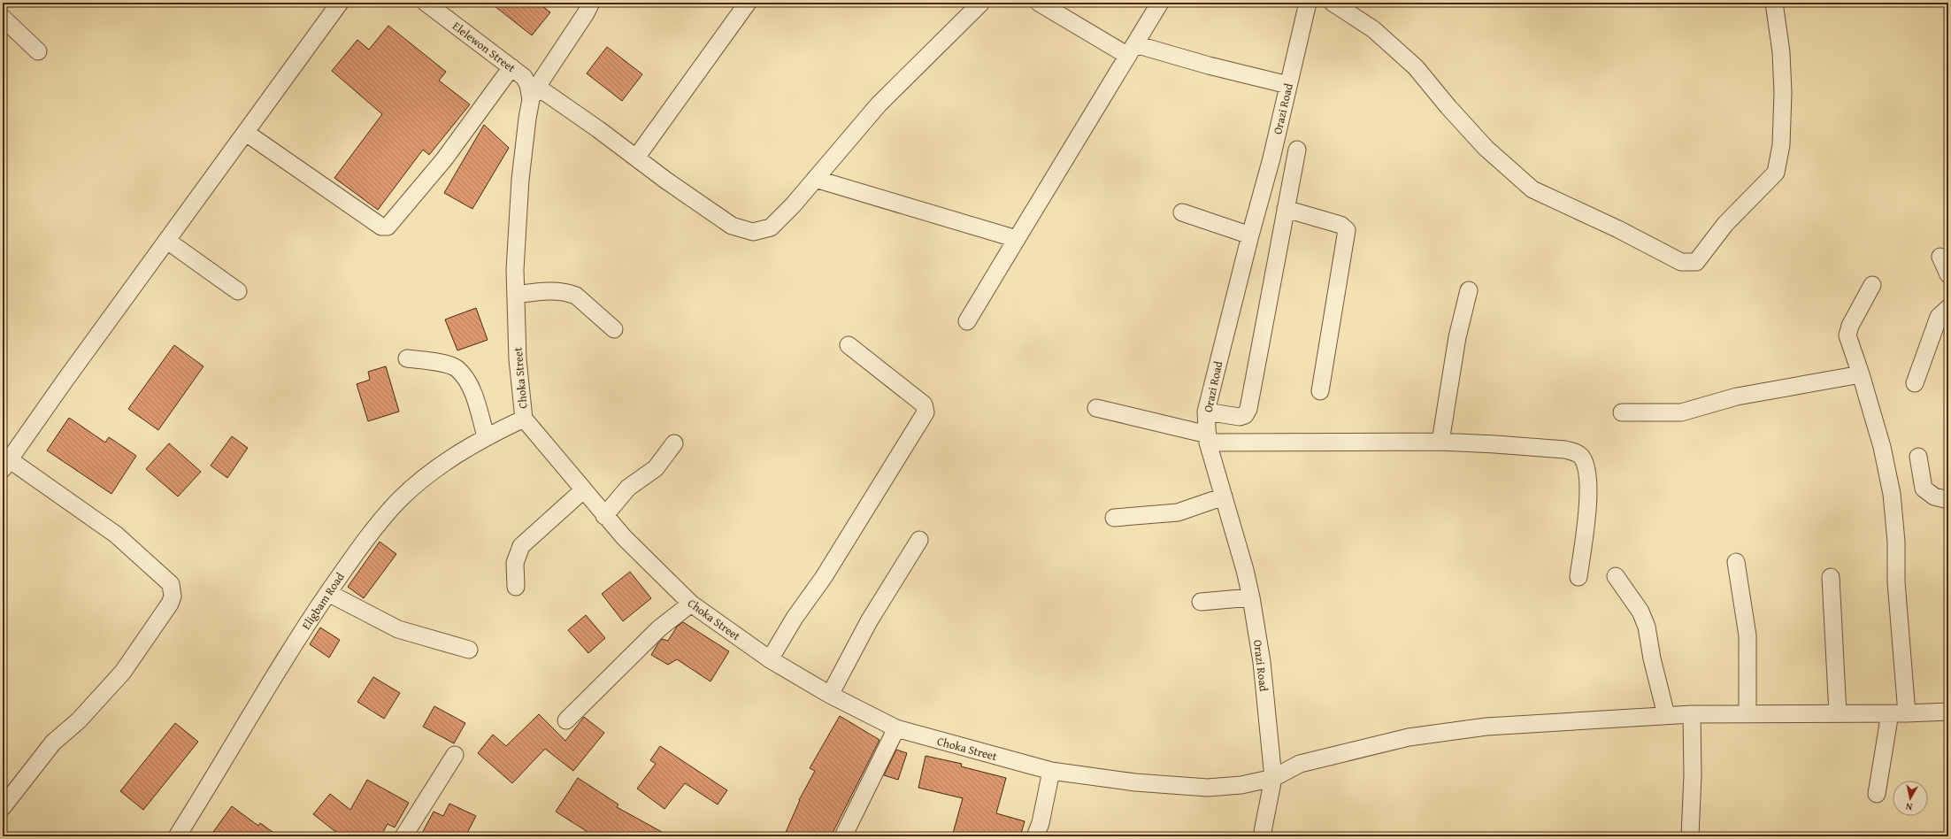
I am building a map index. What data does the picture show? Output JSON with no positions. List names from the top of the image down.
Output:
{
  "streets": {
    "street": [
      "Elelewon Street",
      "Orazi Road",
      "Choka Street",
      "Eligbam Road"
    ]
  },
  "crossings": [
    ["Elelewon Street", "Choka Street"],
    ["Orazi Road", "Choka Street"],
    ["Choka Street", "Eligbam Road"]
  ],
  "north": "bottom"
}
